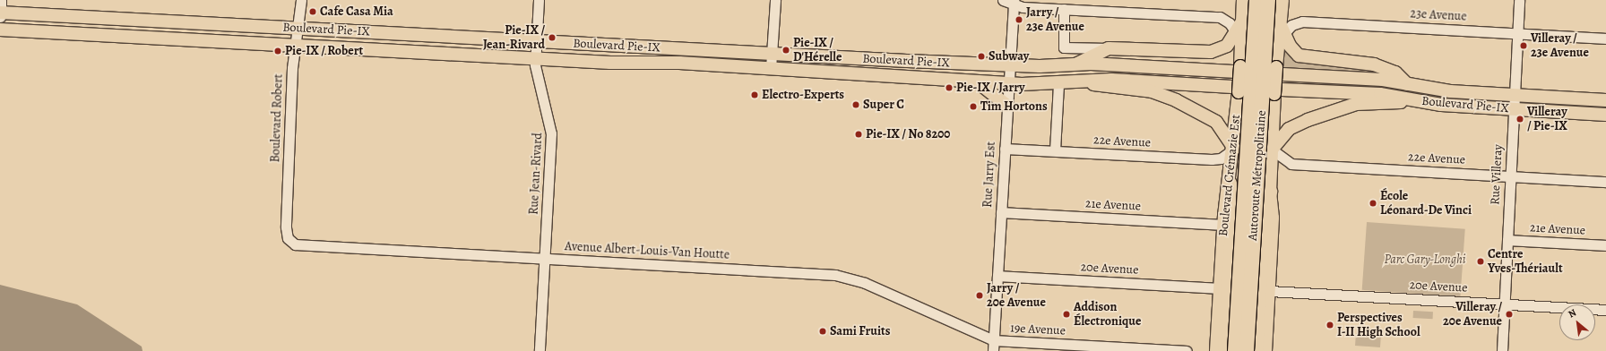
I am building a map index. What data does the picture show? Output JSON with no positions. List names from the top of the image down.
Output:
{
  "streets": {
    "highway": ["Autoroute Métropolitaine"],
    "main road": ["Boulevard Pie-IX", "Boulevard Crémazie Est"],
    "street": [
      "23e Avenue",
      "Boulevard Robert",
      "22e Avenue",
      "Rue Jean-Rivard",
      "Rue Jarry Est",
      "Rue Villeray",
      "21e Avenue",
      "Avenue Albert-Louis-Van Houtte",
      "20e Avenue",
      "19e Avenue"
    ]
  },
  "crossings": [
    ["23e Avenue", "Rue Villeray"],
    ["Boulevard Pie-IX", "Boulevard Robert"],
    ["Boulevard Pie-IX", "Rue Jean-Rivard"],
    ["Boulevard Pie-IX", "Rue Jarry Est"],
    ["Boulevard Pie-IX", "Rue Villeray"],
    ["Boulevard Pie-IX", "Boulevard Crémazie Est"],
    ["Boulevard Robert", "Avenue Albert-Louis-Van Houtte"],
    ["22e Avenue", "Rue Jarry Est"],
    ["22e Avenue", "Rue Villeray"],
    ["22e Avenue", "Boulevard Crémazie Est"],
    ["Rue Jean-Rivard", "Avenue Albert-Louis-Van Houtte"],
    ["Rue Jarry Est", "21e Avenue"],
    ["Rue Jarry Est", "Avenue Albert-Louis-Van Houtte"],
    ["Rue Jarry Est", "20e Avenue"],
    ["Rue Jarry Est", "19e Avenue"],
    ["Rue Villeray", "21e Avenue"],
    ["Rue Villeray", "20e Avenue"],
    ["Boulevard Crémazie Est", "21e Avenue"],
    ["Boulevard Crémazie Est", "20e Avenue"],
    ["Avenue Albert-Louis-Van Houtte", "19e Avenue"]
  ],
  "parks": ["Parc Gary-Longhi"],
  "places": [
    "Cafe Casa Mia",
    "Jarry / 23e Avenue",
    "Pie-IX / Jean-Rivard",
    "Villeray / 23e Avenue",
    "Pie-IX / D'Hérelle",
    "Pie-IX / Robert",
    "Subway",
    "Pie-IX / Jarry",
    "Electro-Experts",
    "Super C",
    "Tim Hortons",
    "Villeray / Pie-IX",
    "Pie-IX / No 8200",
    "École Léonard-De Vinci",
    "Centre Yves-Thériault",
    "Jarry / 20e Avenue",
    "Addison Électronique",
    "Villeray / 20e Avenue",
    "Perspectives I-II High School",
    "Sami Fruits"
  ],
  "north": "top left"
}
